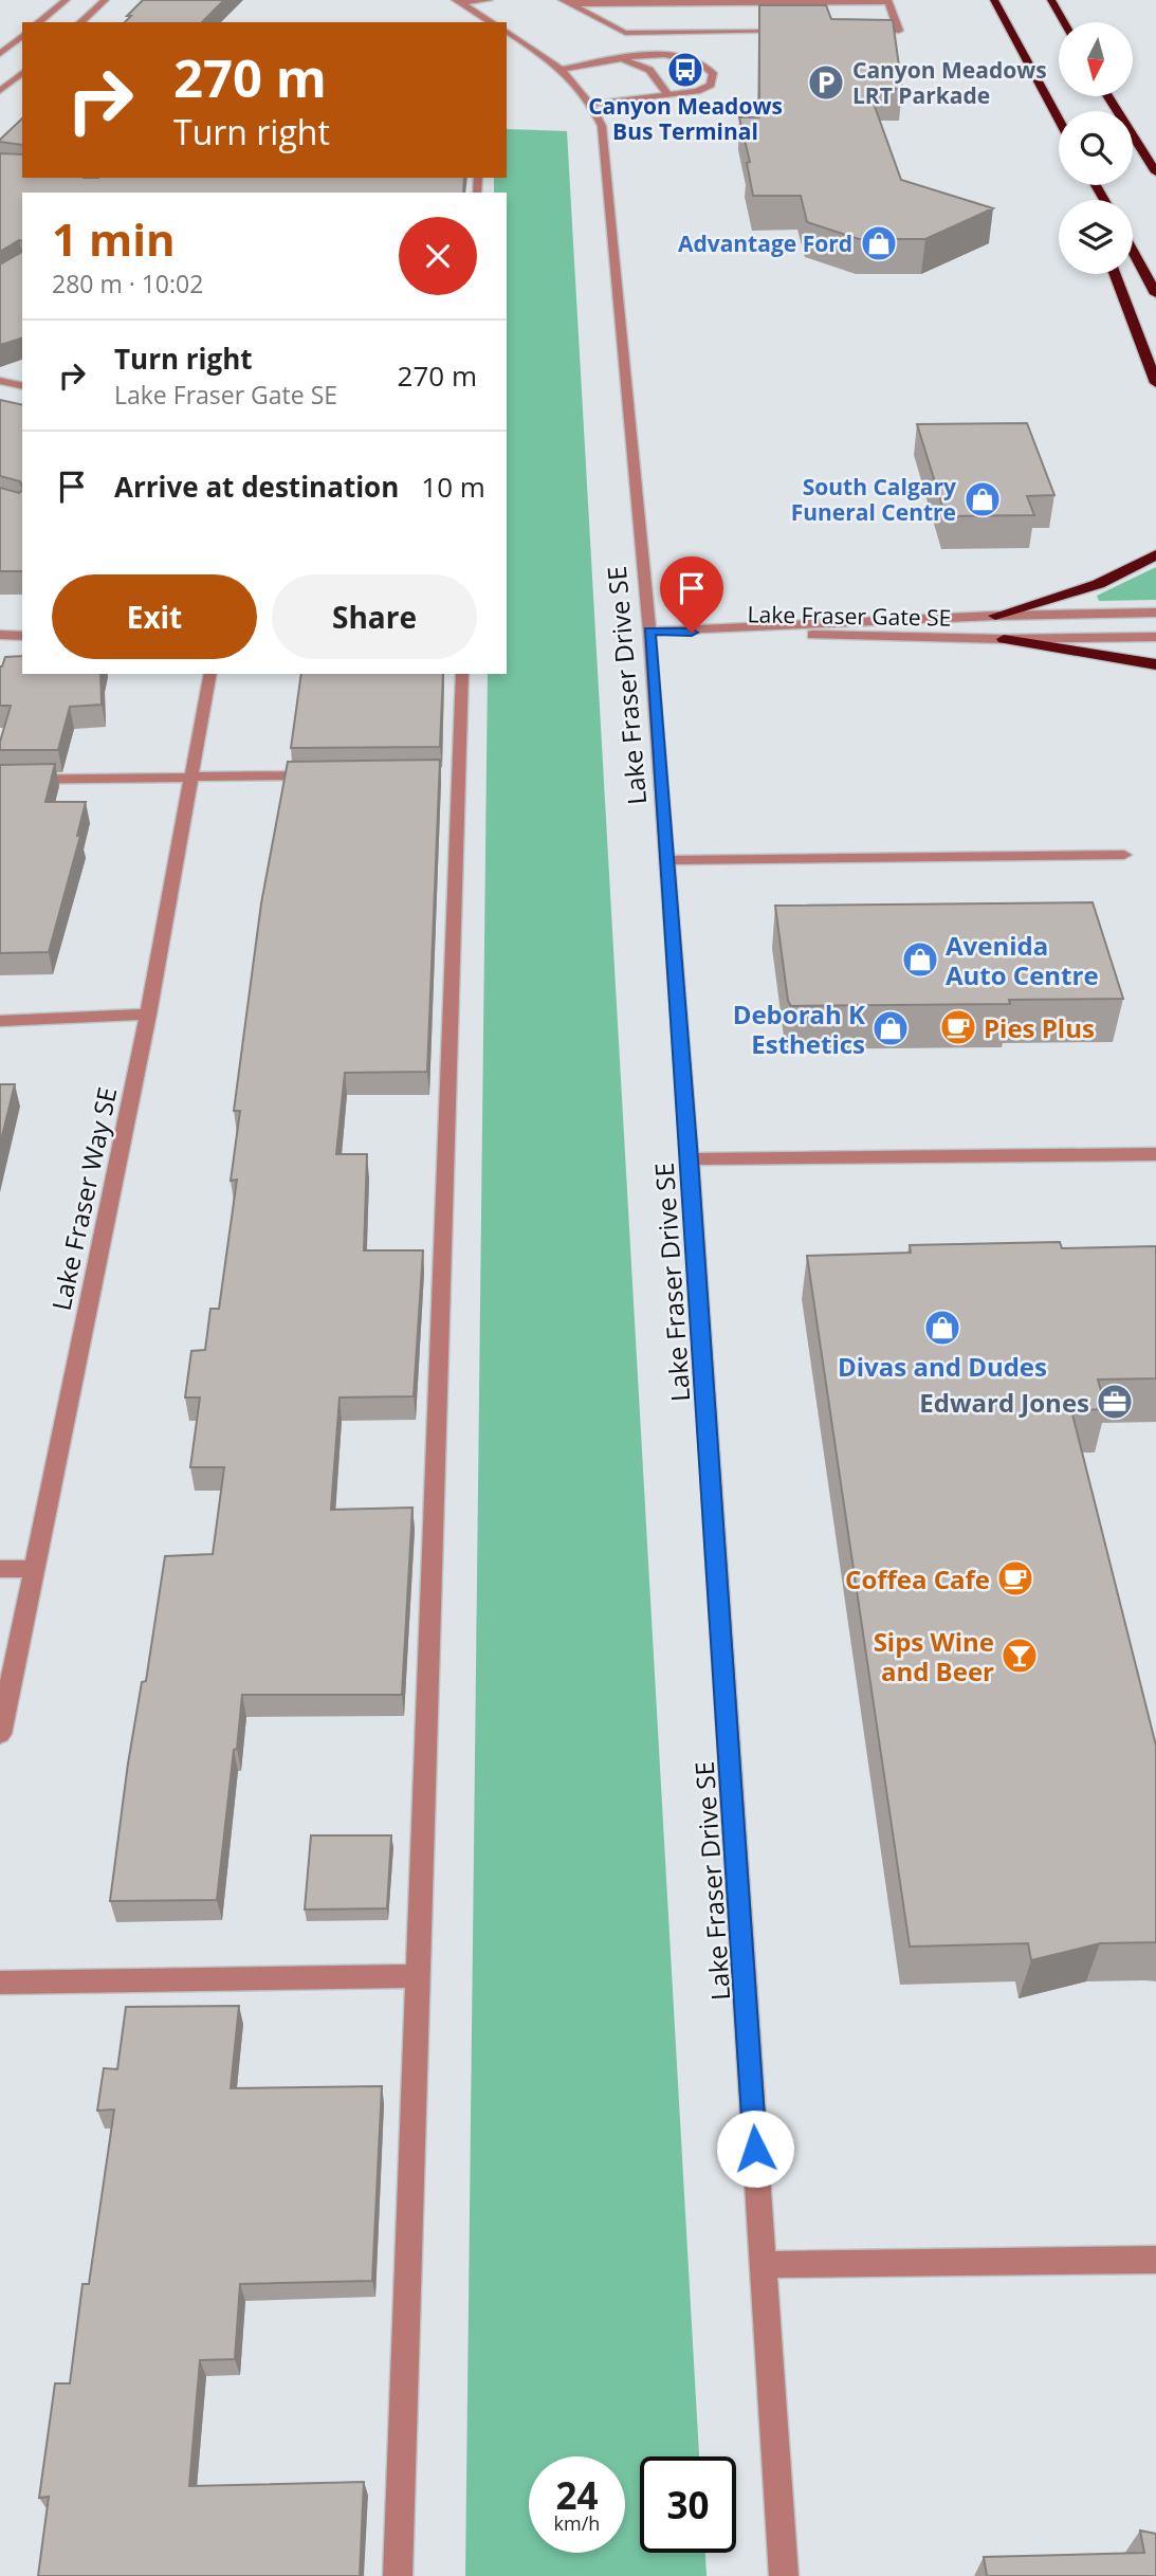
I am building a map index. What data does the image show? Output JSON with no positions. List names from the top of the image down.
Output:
{
  "streets": {
    "street": ["Lake Fraser Gate SE", "Lake Fraser Drive SE", "Lake Fraser Way SE"]
  },
  "crossings": [
    ["Lake Fraser Gate SE", "Lake Fraser Drive SE"]
  ],
  "places": {
    "bus stop": ["Canyon Meadows Bus Terminal"],
    "parking": ["Canyon Meadows LRT Parkade"],
    "shop": [
      "Advantage Ford",
      "South Calgary Funeral Centre",
      "Avenida Auto Centre",
      "Deborah K Esthetics",
      "Divas and Dudes"
    ],
    "cafe": ["Pies Plus", "Coffea Cafe"],
    "office": ["Edward Jones"],
    "bar": ["Sips Wine and Beer"]
  },
  "north": "bottom",
  "page": {
    "turn": ["270 m", "Turn right"],
    "heading": ["1 min", "280 m · 10:02"],
    "list": [
      {
        "name": "Turn right",
        "note": "Lake Fraser Gate SE",
        "value": "270 m"
      },
      {
        "name": "Arrive at destination",
        "value": "10 m"
      }
    ],
    "buttons": ["Exit", "Share"],
    "speed": "24 km/h",
    "limit": "30"
  }
}
